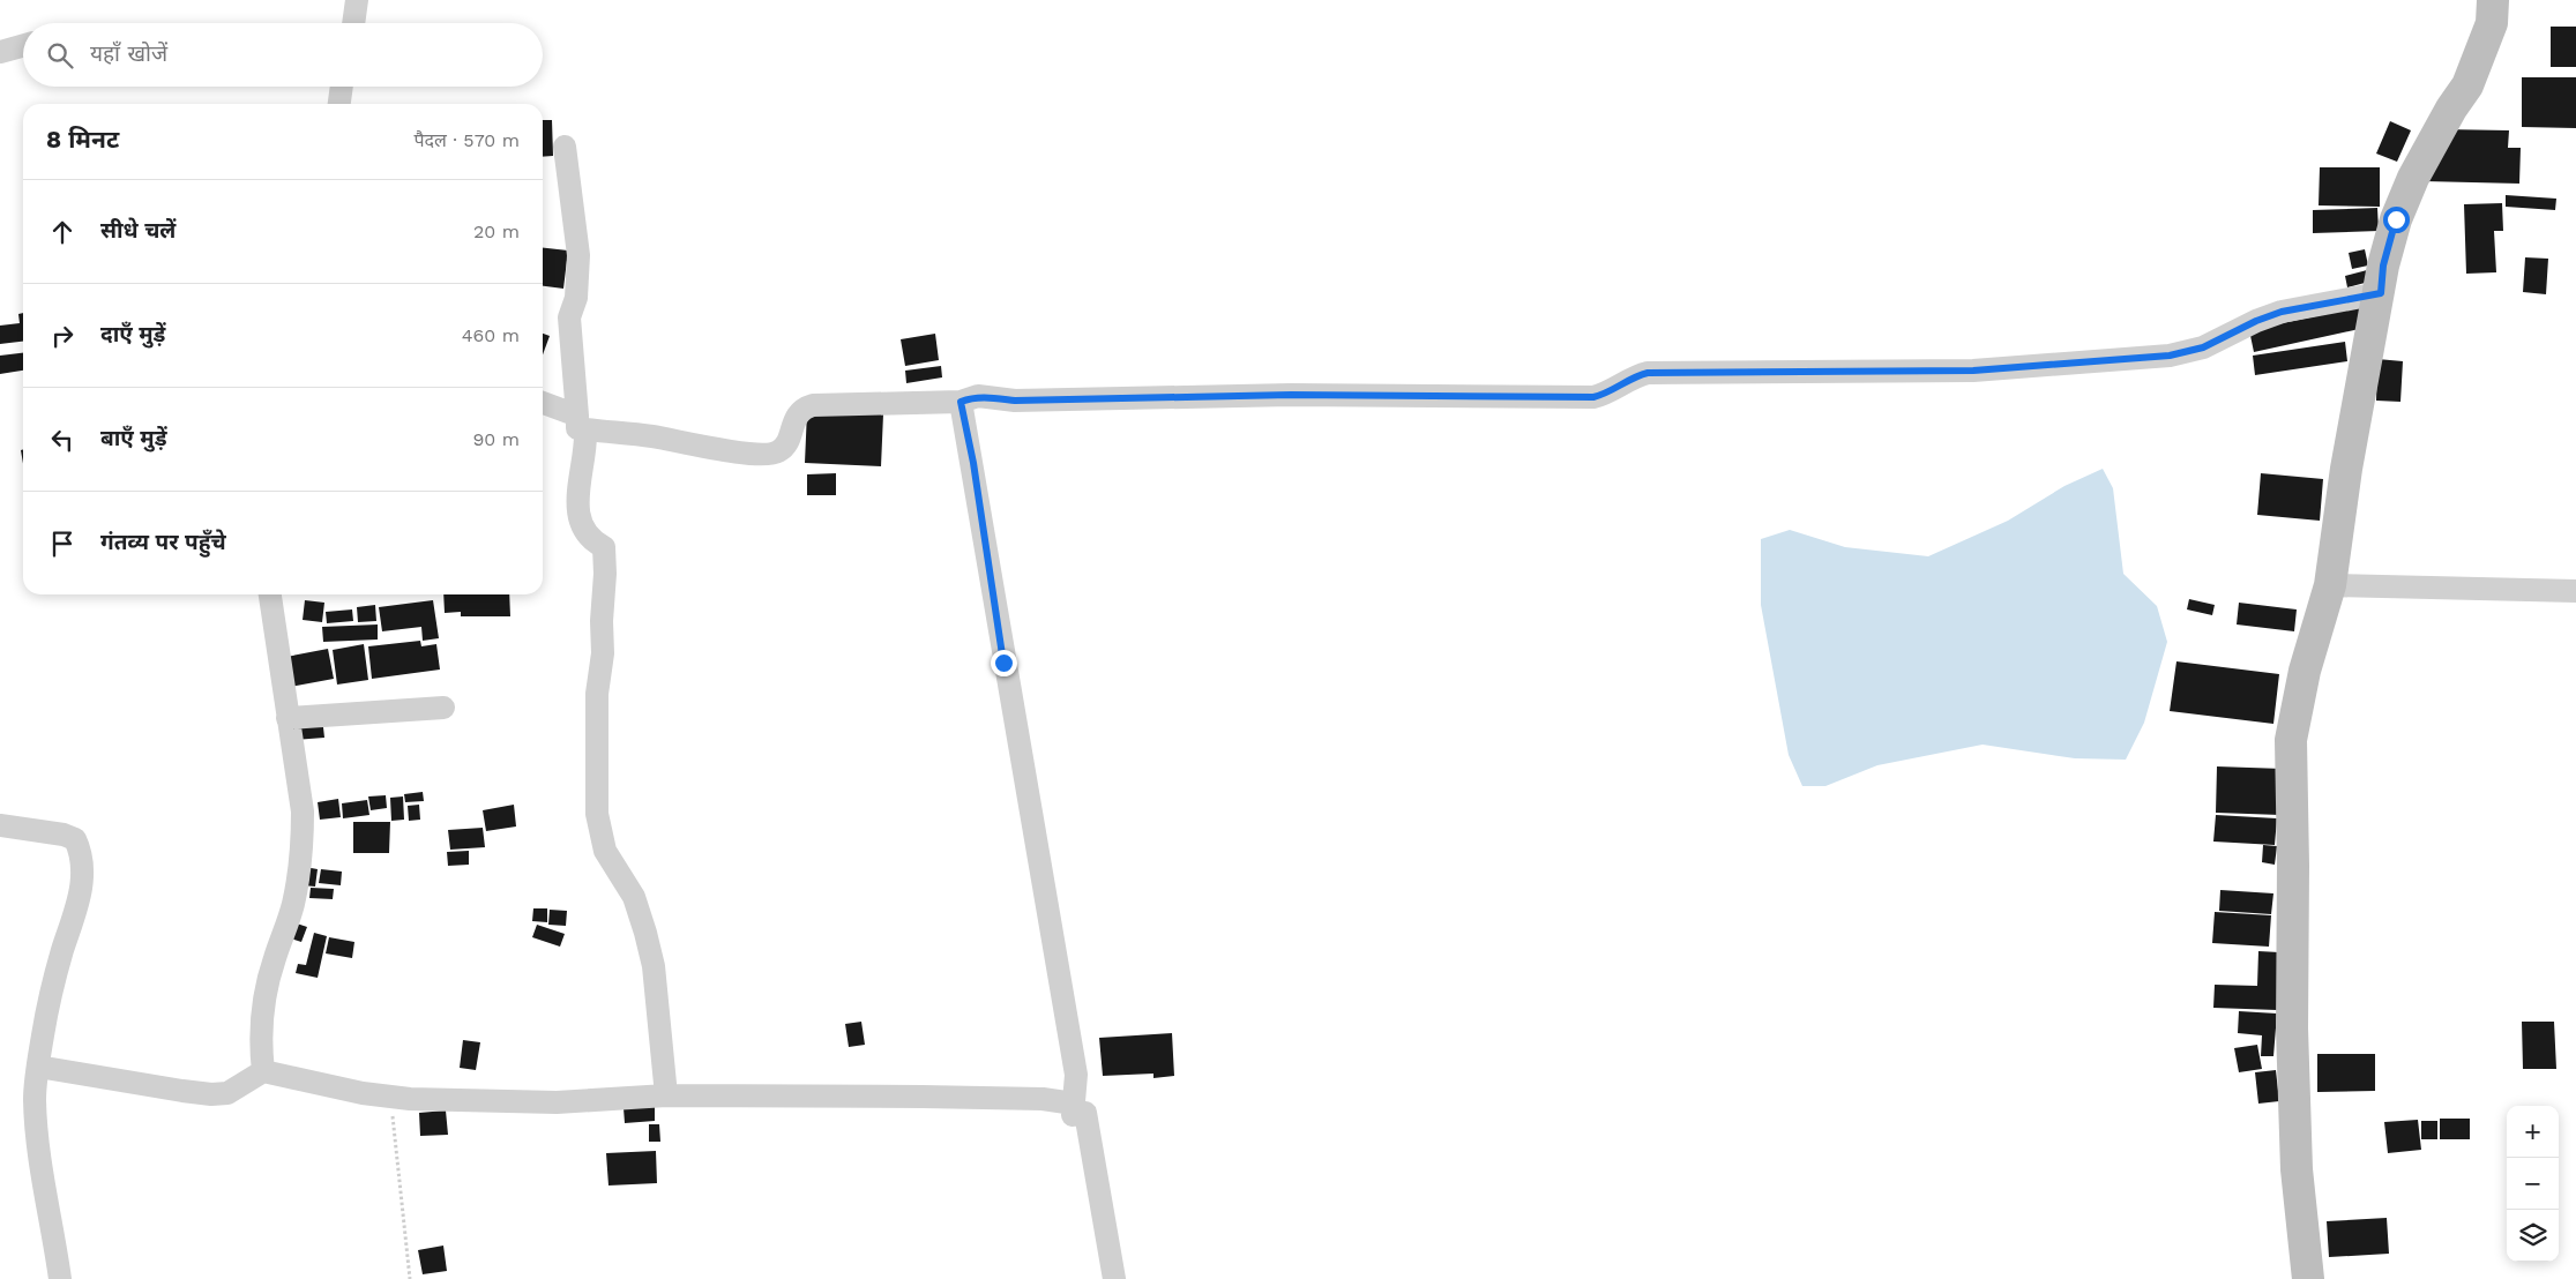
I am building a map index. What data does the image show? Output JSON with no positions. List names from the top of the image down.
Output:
{
  "page": {
    "search": "यहाँ खोजें",
    "heading": ["8 मिनट", "पैदल · 570 m"],
    "list": [
      ["सीधे चलें", "20 m"],
      ["दाएँ मुड़ें", "460 m"],
      ["बाएँ मुड़ें", "90 m"],
      "गंतव्य पर पहुँचे"
    ],
    "map_buttons": ["+", "−"]
  }
}
